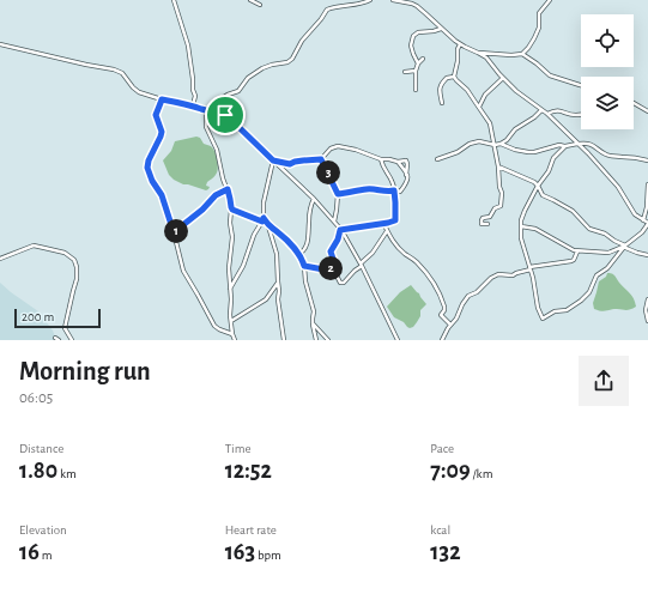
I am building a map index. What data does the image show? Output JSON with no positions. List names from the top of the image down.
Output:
{
  "scale_bar": "200 m",
  "page": {
    "pins": ["3", "1", "2"],
    "scale": "200 m",
    "heading": ["Morning run", "06:05"],
    "stats": [
      ["Distance", "1.80 km"],
      ["Time", "12:52"],
      ["Pace", "7:09 /km"],
      ["Elevation", "16 m"],
      ["Heart rate", "163 bpm"],
      ["kcal", "132"]
    ]
  }
}
